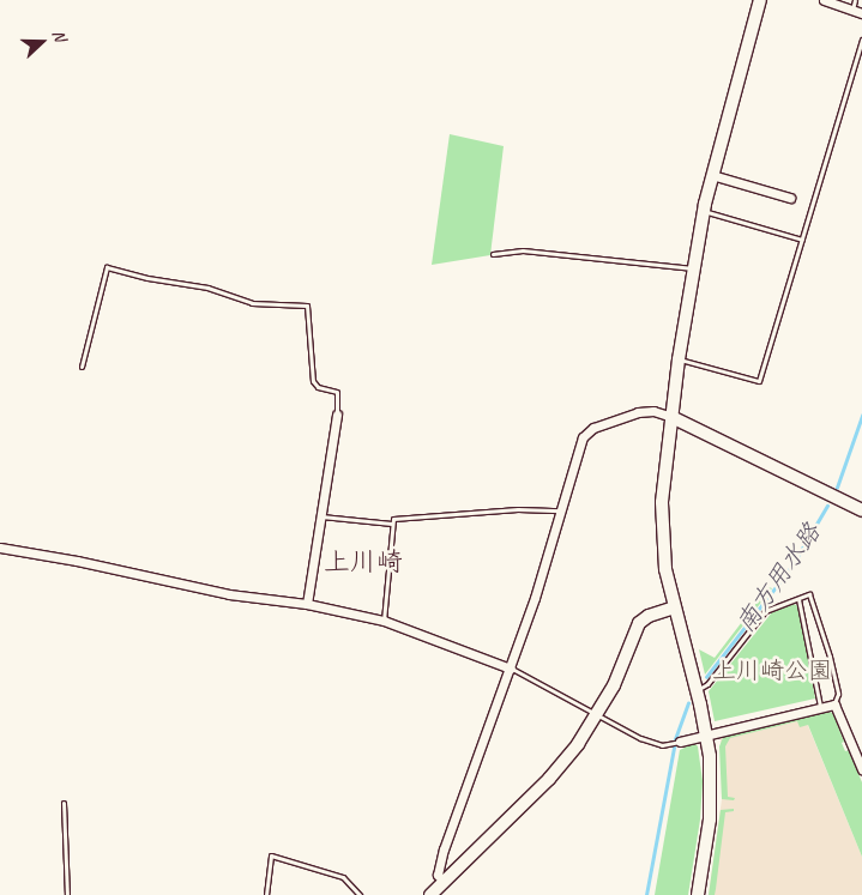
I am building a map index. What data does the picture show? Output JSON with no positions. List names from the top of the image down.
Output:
{
  "districts": ["上川崎"],
  "water": ["南方用水路"],
  "parks": ["上川崎公園"],
  "north": "right"
}
